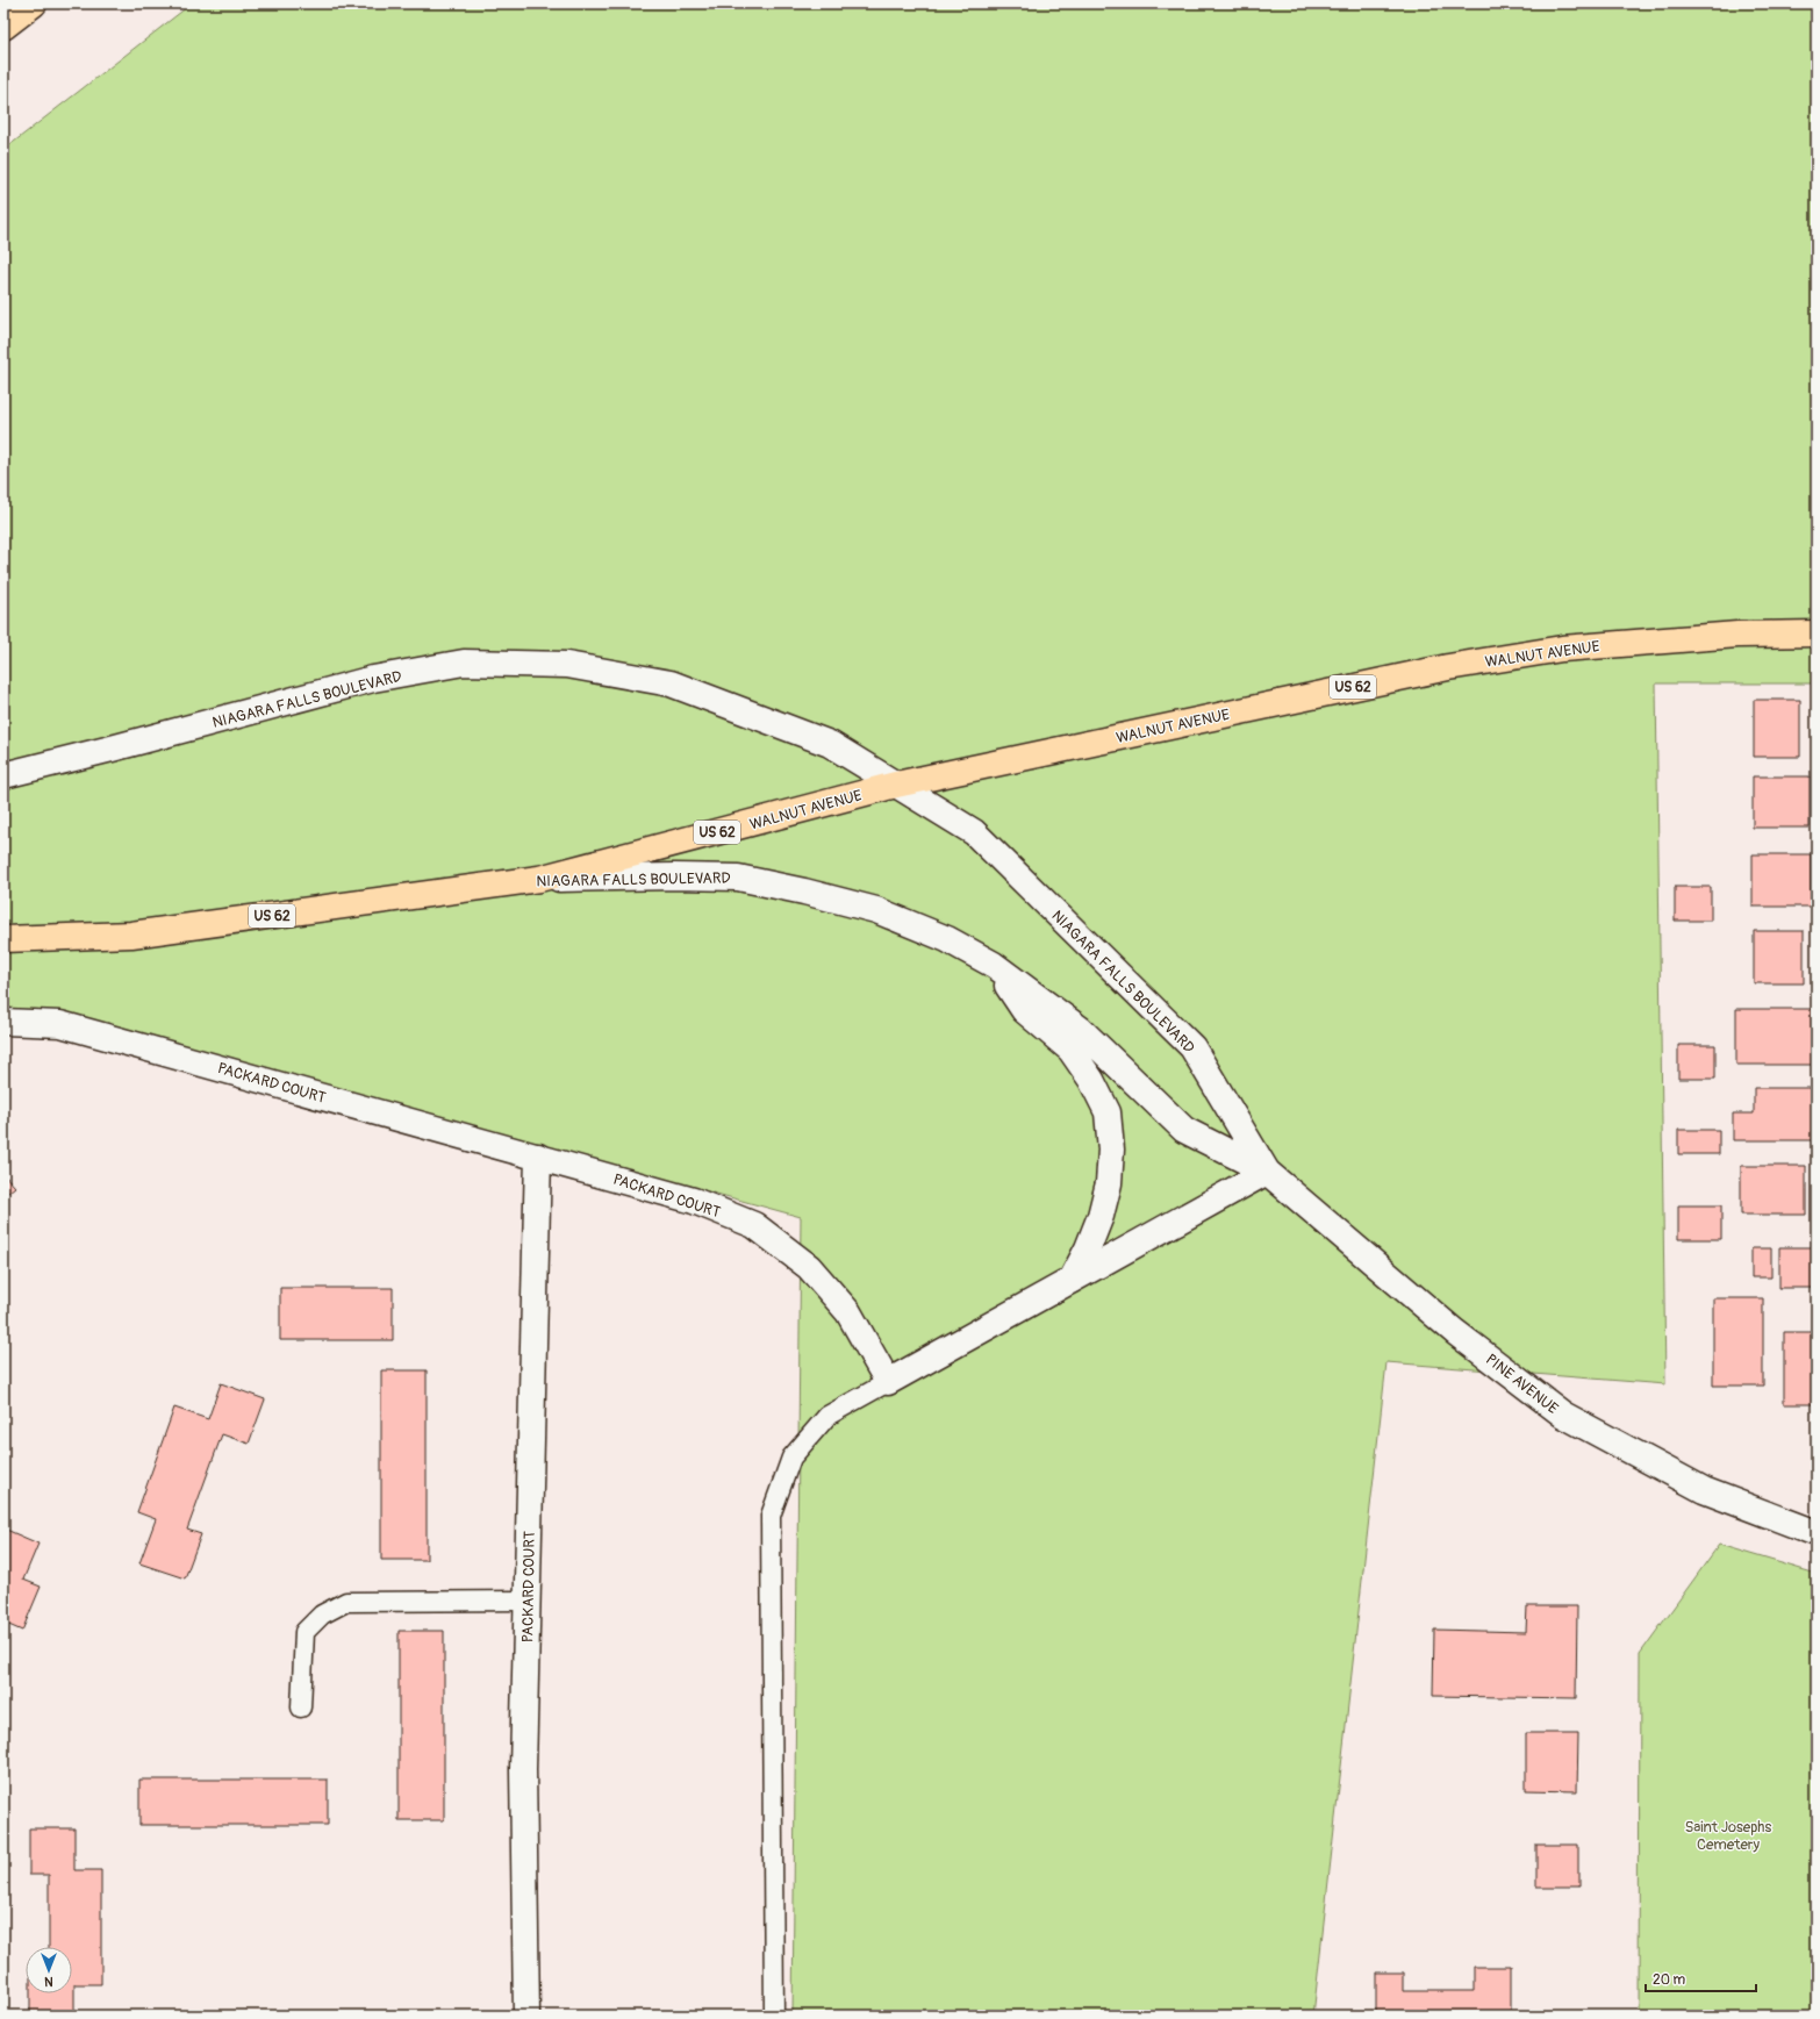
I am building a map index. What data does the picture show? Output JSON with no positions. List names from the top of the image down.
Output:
{
  "streets": {
    "main road": [
      "WALNUT AVENUE",
      "US 62",
      "NIAGARA FALLS BOULEVARD",
      "PACKARD COURT",
      "PINE AVENUE"
    ]
  },
  "crossings": [
    ["WALNUT AVENUE", "NIAGARA FALLS BOULEVARD"],
    ["NIAGARA FALLS BOULEVARD", "PINE AVENUE"]
  ],
  "parks": ["Saint Josephs Cemetery"],
  "scale_bar": "20 m",
  "north": "bottom"
}
